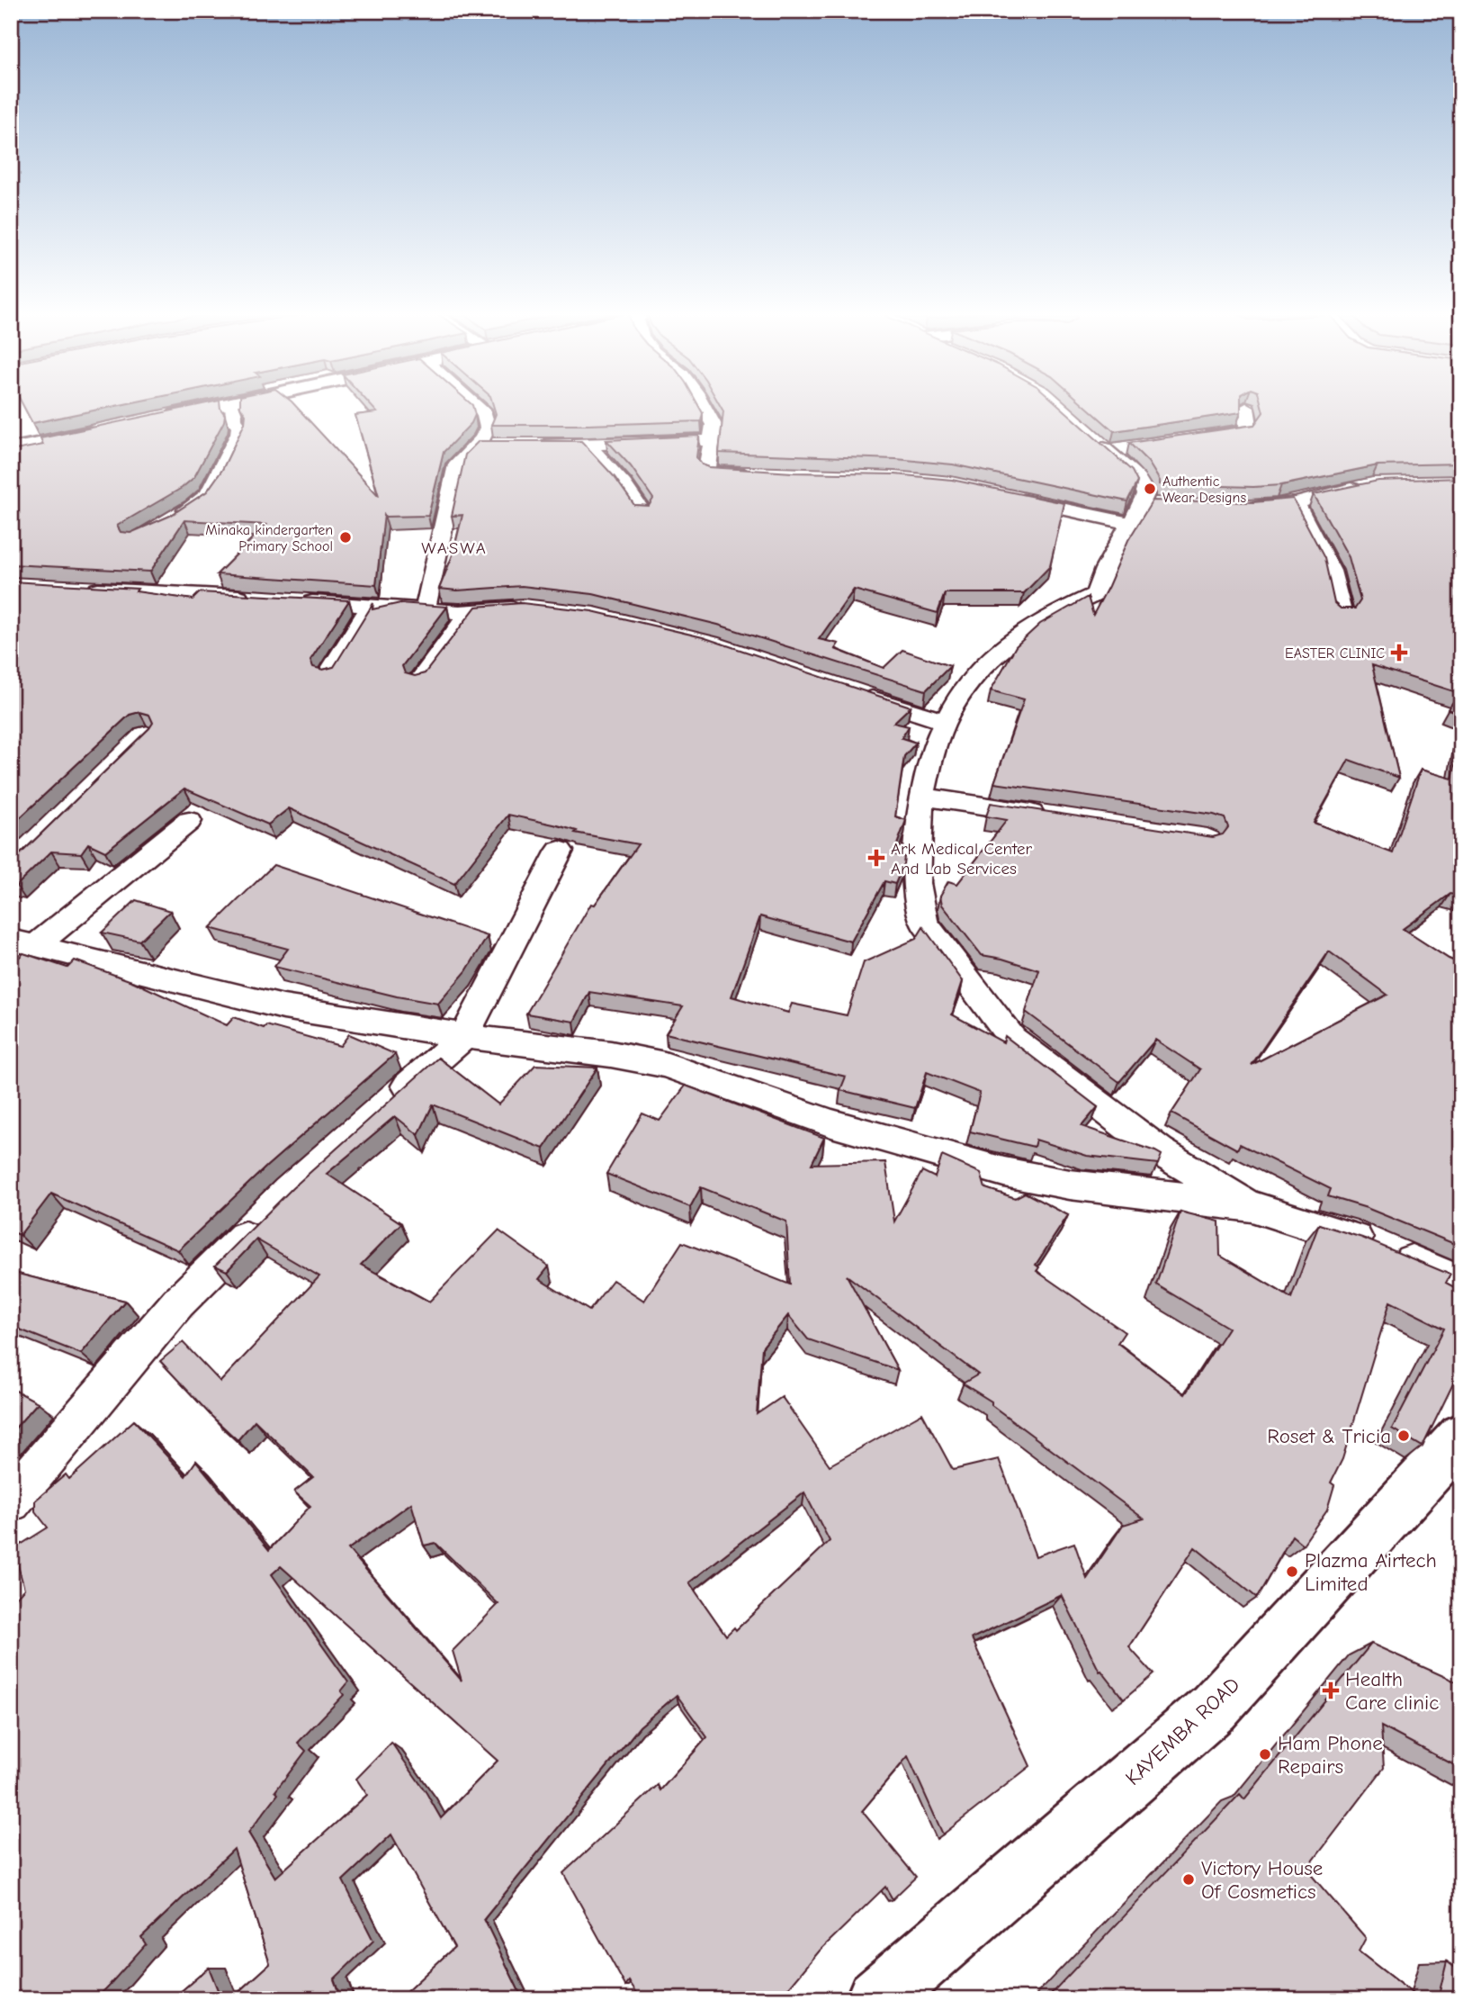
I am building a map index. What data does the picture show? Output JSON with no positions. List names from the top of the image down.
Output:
{
  "streets": {
    "street": ["KAYEMBA ROAD"]
  },
  "districts": ["WASWA"],
  "places": {
    "other": [
      "Authentic Wear Designs",
      "Minaka kindergarten Primary School",
      "Roset & Tricia",
      "Plazma Airtech Limited",
      "Ham Phone Repairs",
      "Victory House Of Cosmetics"
    ],
    "health": ["EASTER CLINIC", "Ark Medical Center And Lab Services", "Health Care clinic"]
  }
}
